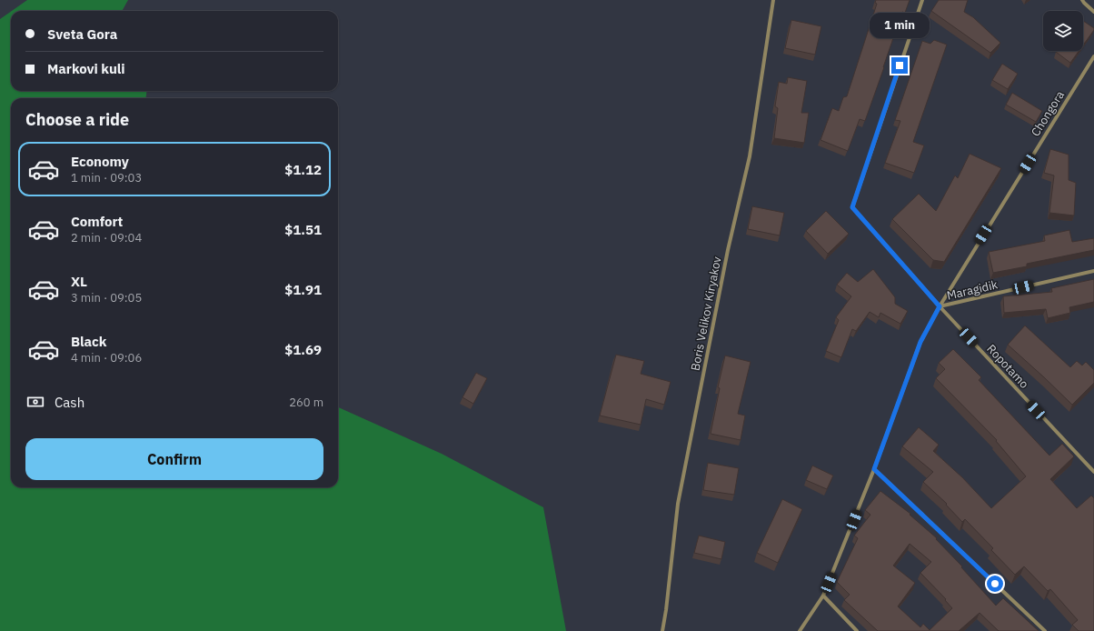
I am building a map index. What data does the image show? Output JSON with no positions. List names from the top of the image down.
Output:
{
  "streets": {
    "street": [
      "Chongora",
      "Maragidik",
      "Boris Velikov Kiryakov",
      "Ropotamo"
    ]
  },
  "crossings": [
    ["Chongora", "Maragidik"],
    ["Chongora", "Ropotamo"],
    ["Maragidik", "Ropotamo"]
  ],
  "page": {
    "banner": ["Sveta Gora", "Markovi kuli"],
    "bubble": "1 min",
    "heading": "Choose a ride",
    "list": [
      {
        "name": "Economy",
        "note": "1 min · 09:03",
        "value": "$1.12"
      },
      {
        "name": "Comfort",
        "note": "2 min · 09:04",
        "value": "$1.51"
      },
      {
        "name": "XL",
        "note": "3 min · 09:05",
        "value": "$1.91"
      },
      {
        "name": "Black",
        "note": "4 min · 09:06",
        "value": "$1.69"
      }
    ],
    "pay": ["Cash", "260 m"],
    "buttons": "Confirm"
  }
}
